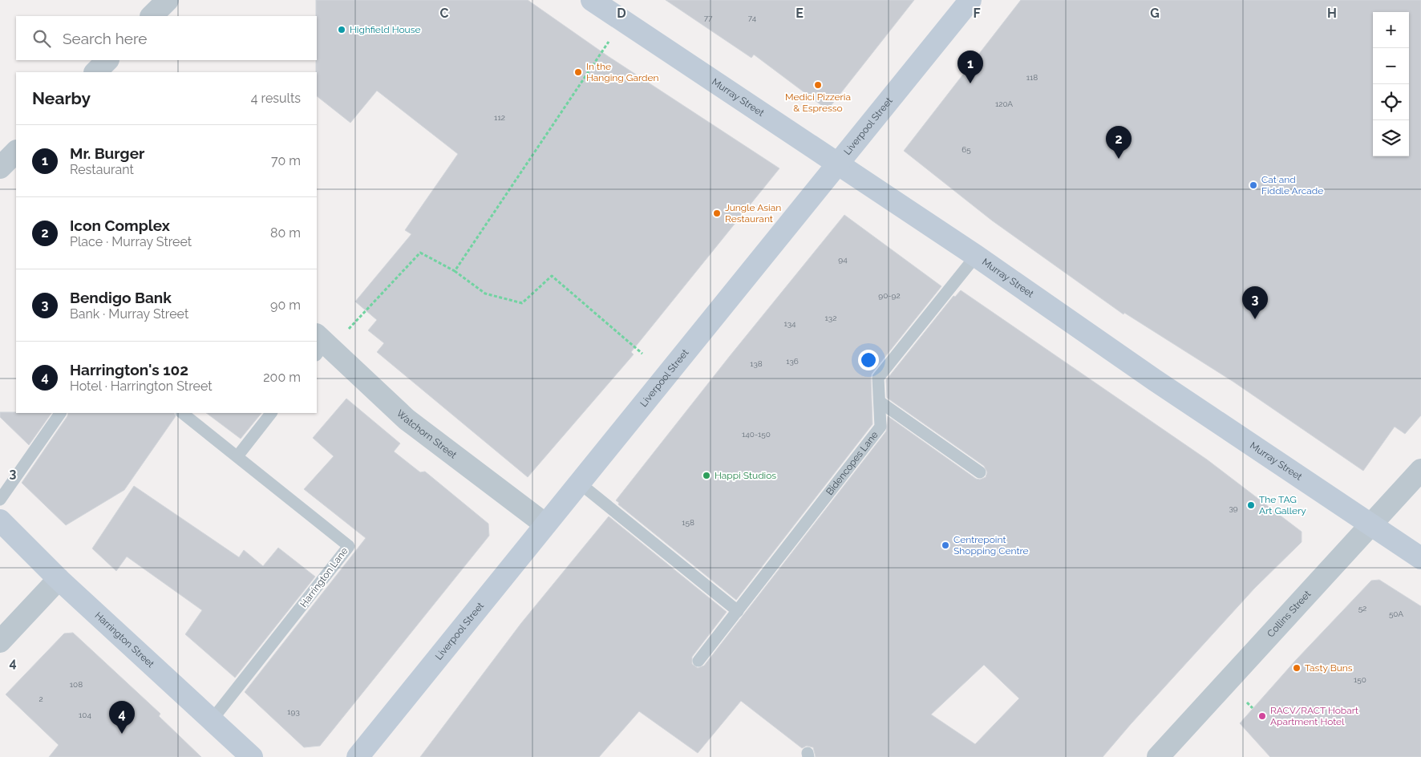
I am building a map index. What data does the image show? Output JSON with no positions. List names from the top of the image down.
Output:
{
  "streets": {
    "main road": ["Murray Street", "Liverpool Street", "Harrington Street"],
    "street": ["Watchorn Street", "Collins Street"],
    "lane": ["Bidencopes Lane", "Harrington Lane"]
  },
  "crossings": [
    ["Murray Street", "Liverpool Street"],
    ["Murray Street", "Bidencopes Lane"],
    ["Murray Street", "Collins Street"],
    ["Liverpool Street", "Watchorn Street"],
    ["Harrington Lane", "Harrington Street"]
  ],
  "places": [
    "Highfield House",
    "In the Hanging Garden",
    "Medici Pizzeria & Espresso",
    "Cat and Fiddle Arcade",
    "Jungle Asian Restaurant",
    "Happi Studios",
    "The TAG Art Gallery",
    "Centrepoint Shopping Centre",
    "Tasty Buns",
    "RACV/RACT Hobart Apartment Hotel"
  ],
  "house_numbers": [
    "77",
    "74",
    "118",
    "120A",
    "112",
    "65",
    "94",
    "90-92",
    "132",
    "134",
    "136",
    "138",
    "140-150",
    "39",
    "158",
    "52",
    "50A",
    "150",
    "108",
    "2",
    "193",
    "104"
  ],
  "page": {
    "map_buttons": ["+", "−"],
    "search": "Search here",
    "pins": [
      "1",
      "2",
      "3",
      "4"
    ],
    "heading": ["Nearby", "4 results"],
    "list": [
      {
        "mark": "1",
        "name": "Mr. Burger",
        "note": "Restaurant",
        "value": "70 m"
      },
      {
        "mark": "2",
        "name": "Icon Complex",
        "note": "Place · Murray Street",
        "value": "80 m"
      },
      {
        "mark": "3",
        "name": "Bendigo Bank",
        "note": "Bank · Murray Street",
        "value": "90 m"
      },
      {
        "mark": "4",
        "name": "Harrington's 102",
        "note": "Hotel · Harrington Street",
        "value": "200 m"
      }
    ]
  },
  "grid": {
    "columns": [
      "C",
      "D",
      "E",
      "F",
      "G",
      "H"
    ],
    "rows": ["3", "4"]
  }
}
